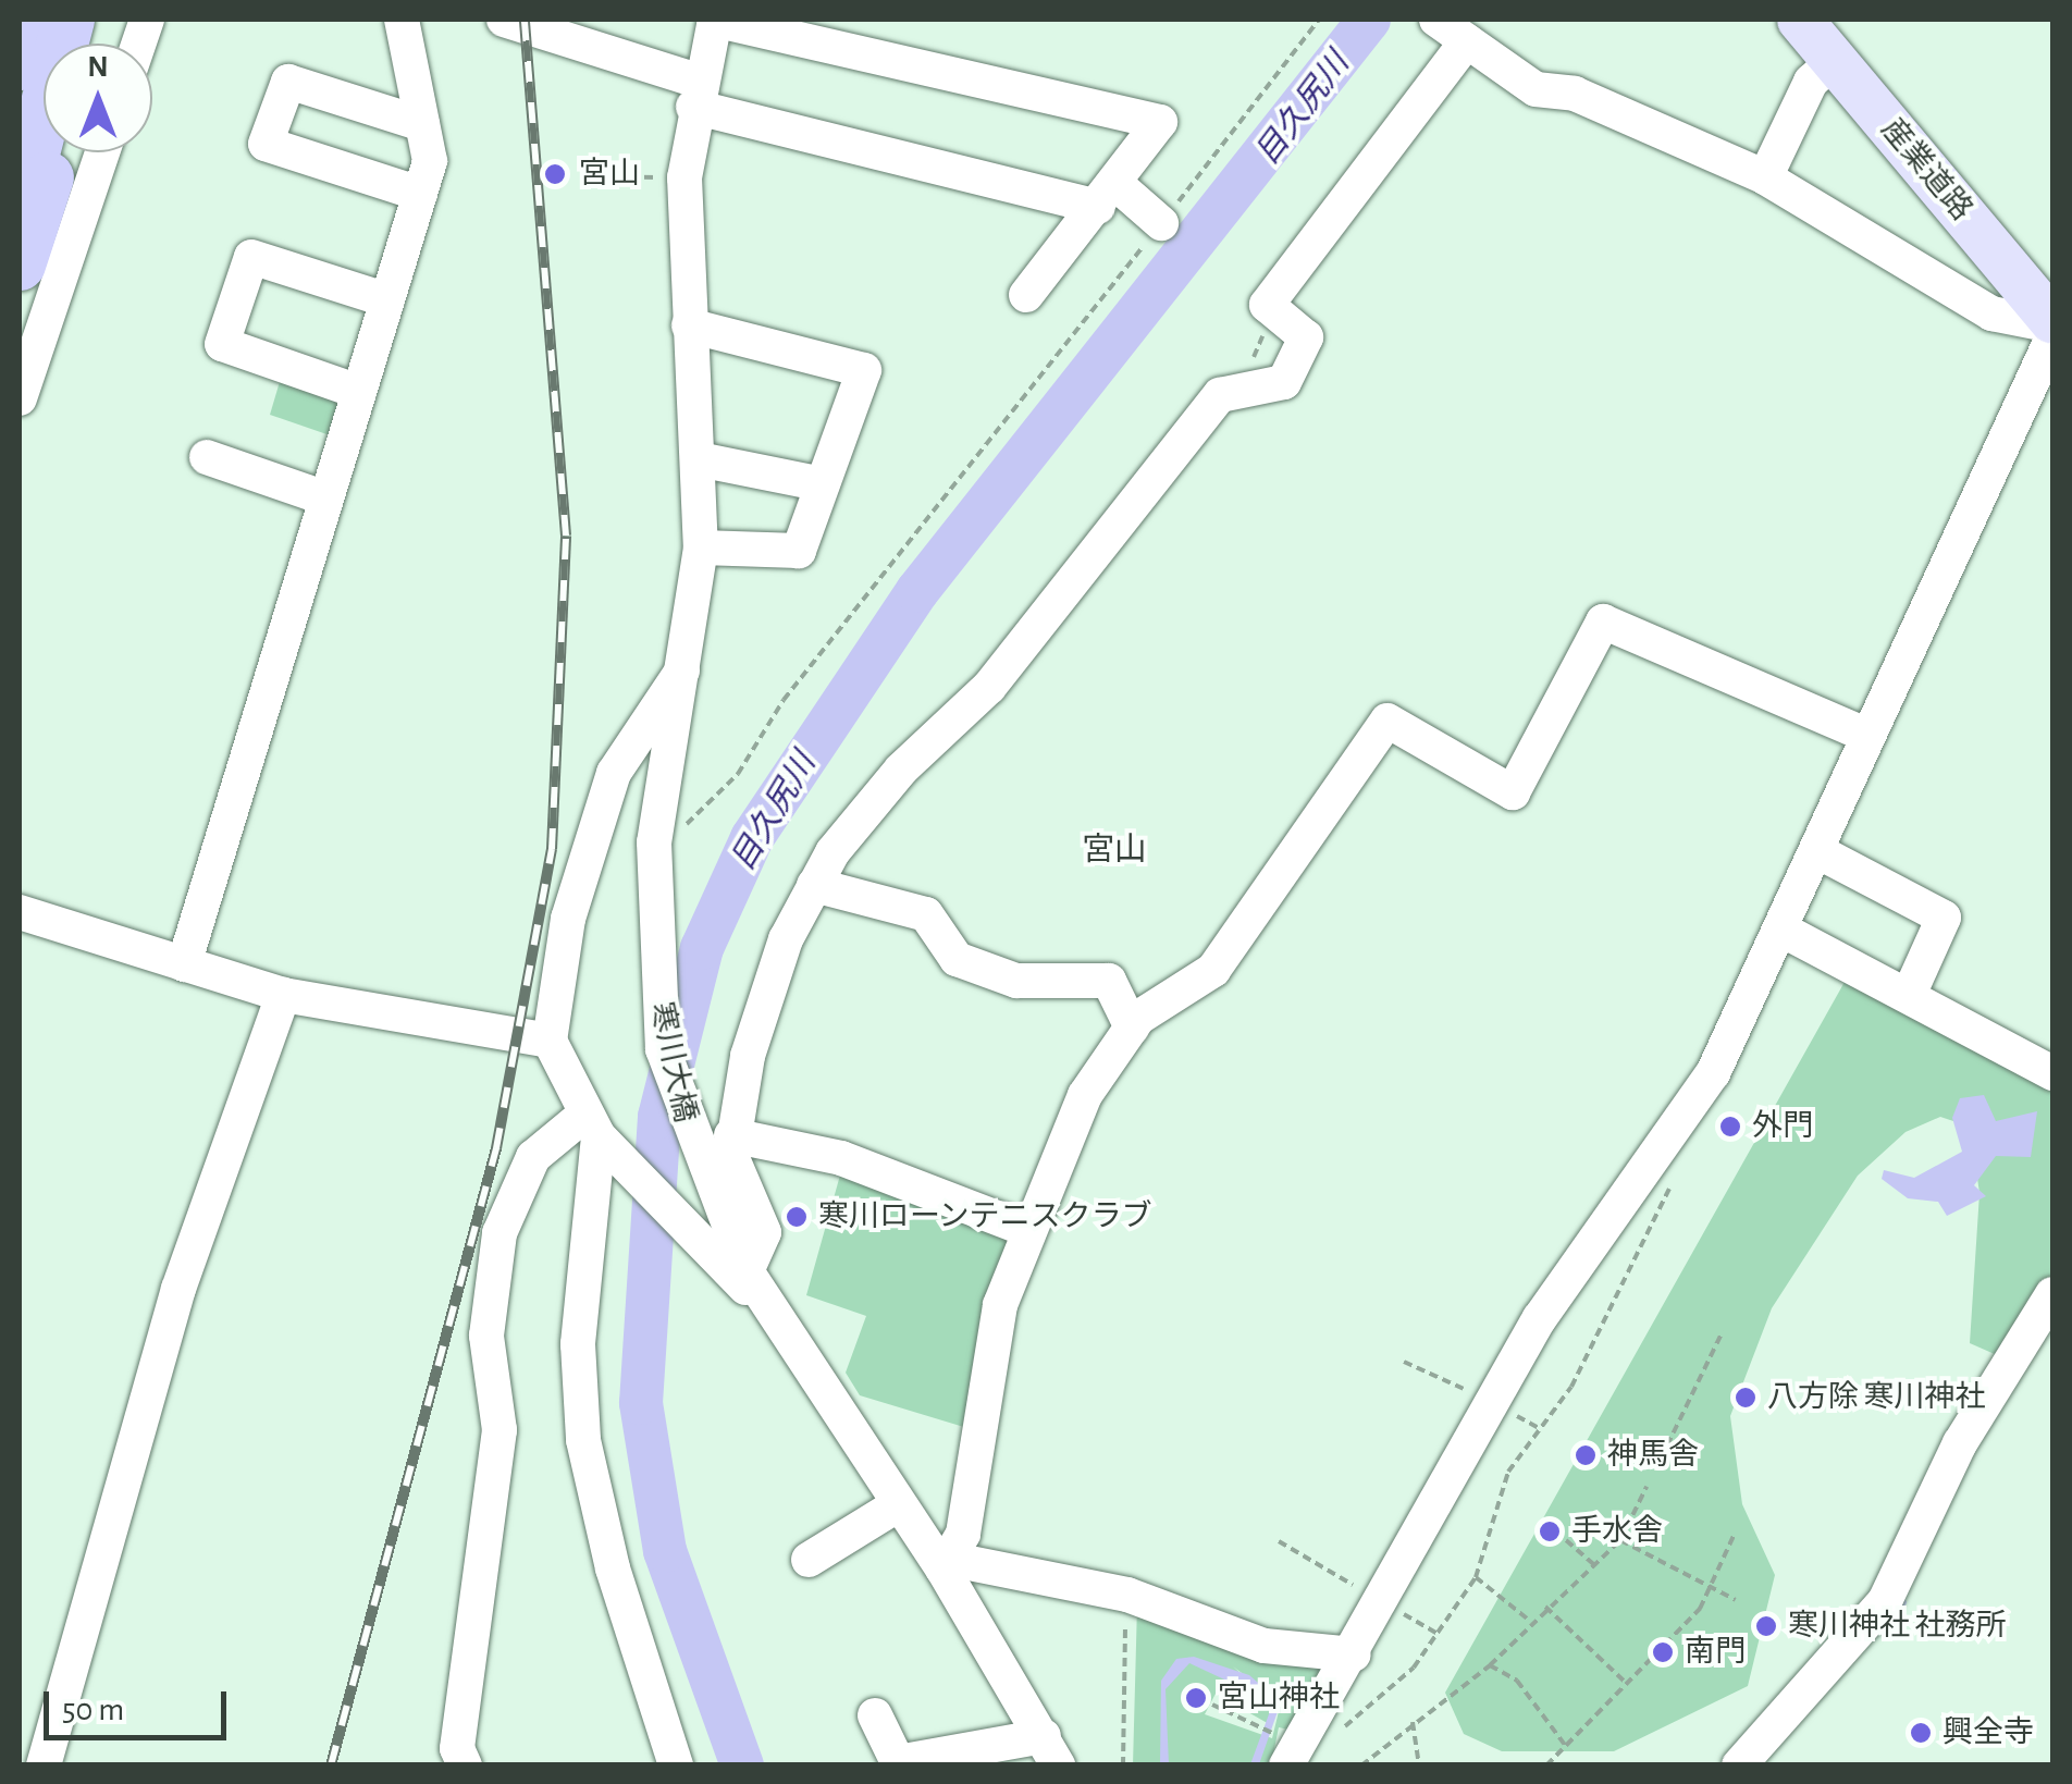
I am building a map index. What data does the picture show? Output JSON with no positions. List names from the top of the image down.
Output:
{
  "streets": {
    "main road": ["産業道路"],
    "street": ["寒川大橋"]
  },
  "districts": ["宮山"],
  "water": ["目久尻川"],
  "places": [
    "宮山",
    "外門",
    "寒川ローンテニスクラブ",
    "八方除 寒川神社",
    "神馬舎",
    "手水舎",
    "寒川神社 社務所",
    "南門",
    "宮山神社",
    "興全寺"
  ],
  "scale_bar": "50 m",
  "north": "top"
}
